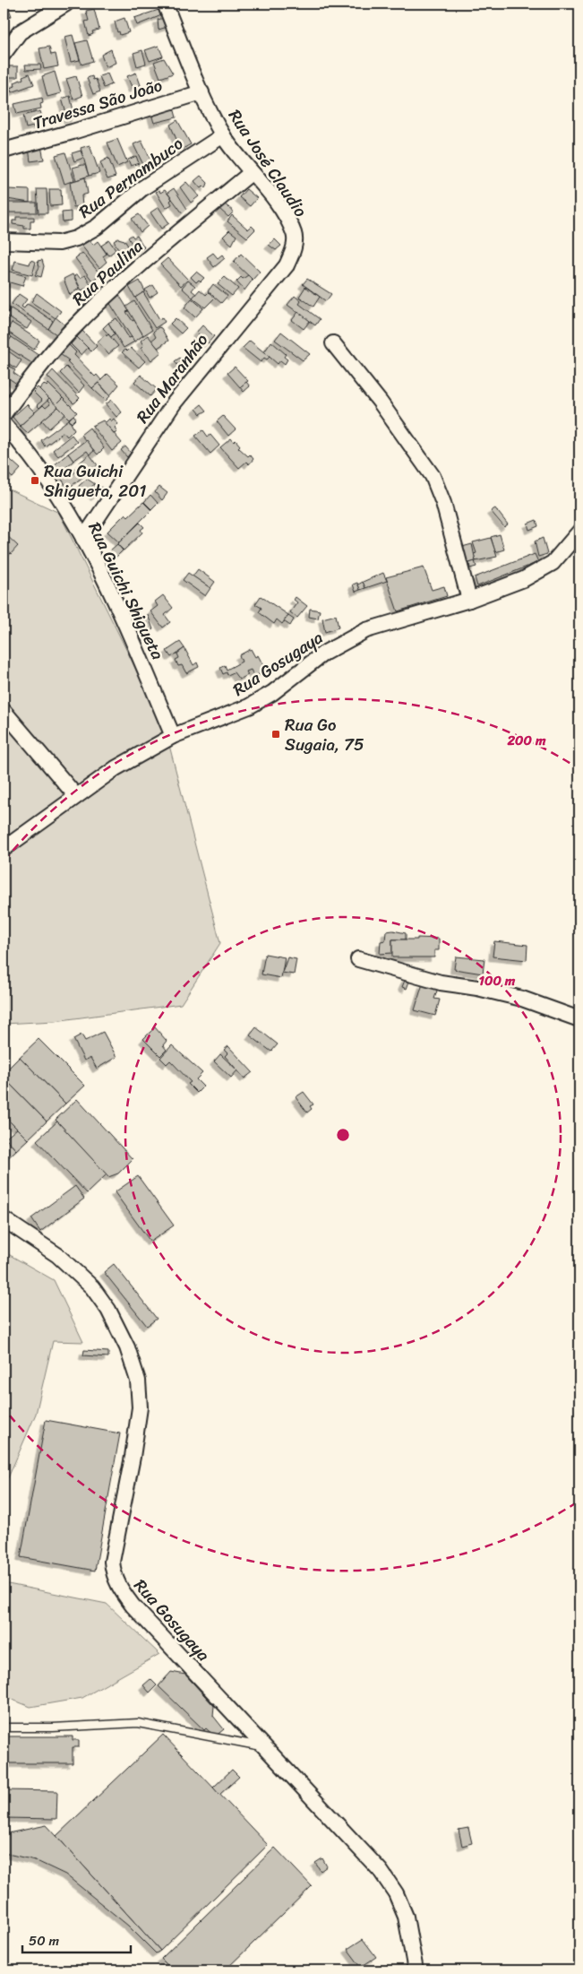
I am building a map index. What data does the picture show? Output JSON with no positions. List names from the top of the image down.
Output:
{
  "streets": {
    "street": [
      "Travessa São João",
      "Rua José Claudio",
      "Rua Pernambuco",
      "Rua Paulina",
      "Rua Maranhão",
      "Rua Guichi Shigueta",
      "Rua Gosugaya"
    ]
  },
  "crossings": [
    ["Travessa São João", "Rua José Claudio"],
    ["Rua José Claudio", "Rua Pernambuco"],
    ["Rua José Claudio", "Rua Paulina"],
    ["Rua José Claudio", "Rua Maranhão"],
    ["Rua Maranhão", "Rua Guichi Shigueta"],
    ["Rua Guichi Shigueta", "Rua Gosugaya"]
  ],
  "places": {
    "transit": ["Rua Guichi Shigueta, 201", "Rua Go Sugaia, 75"]
  },
  "scale_bar": "50 m",
  "rings": ["200 m", "100 m"]
}
